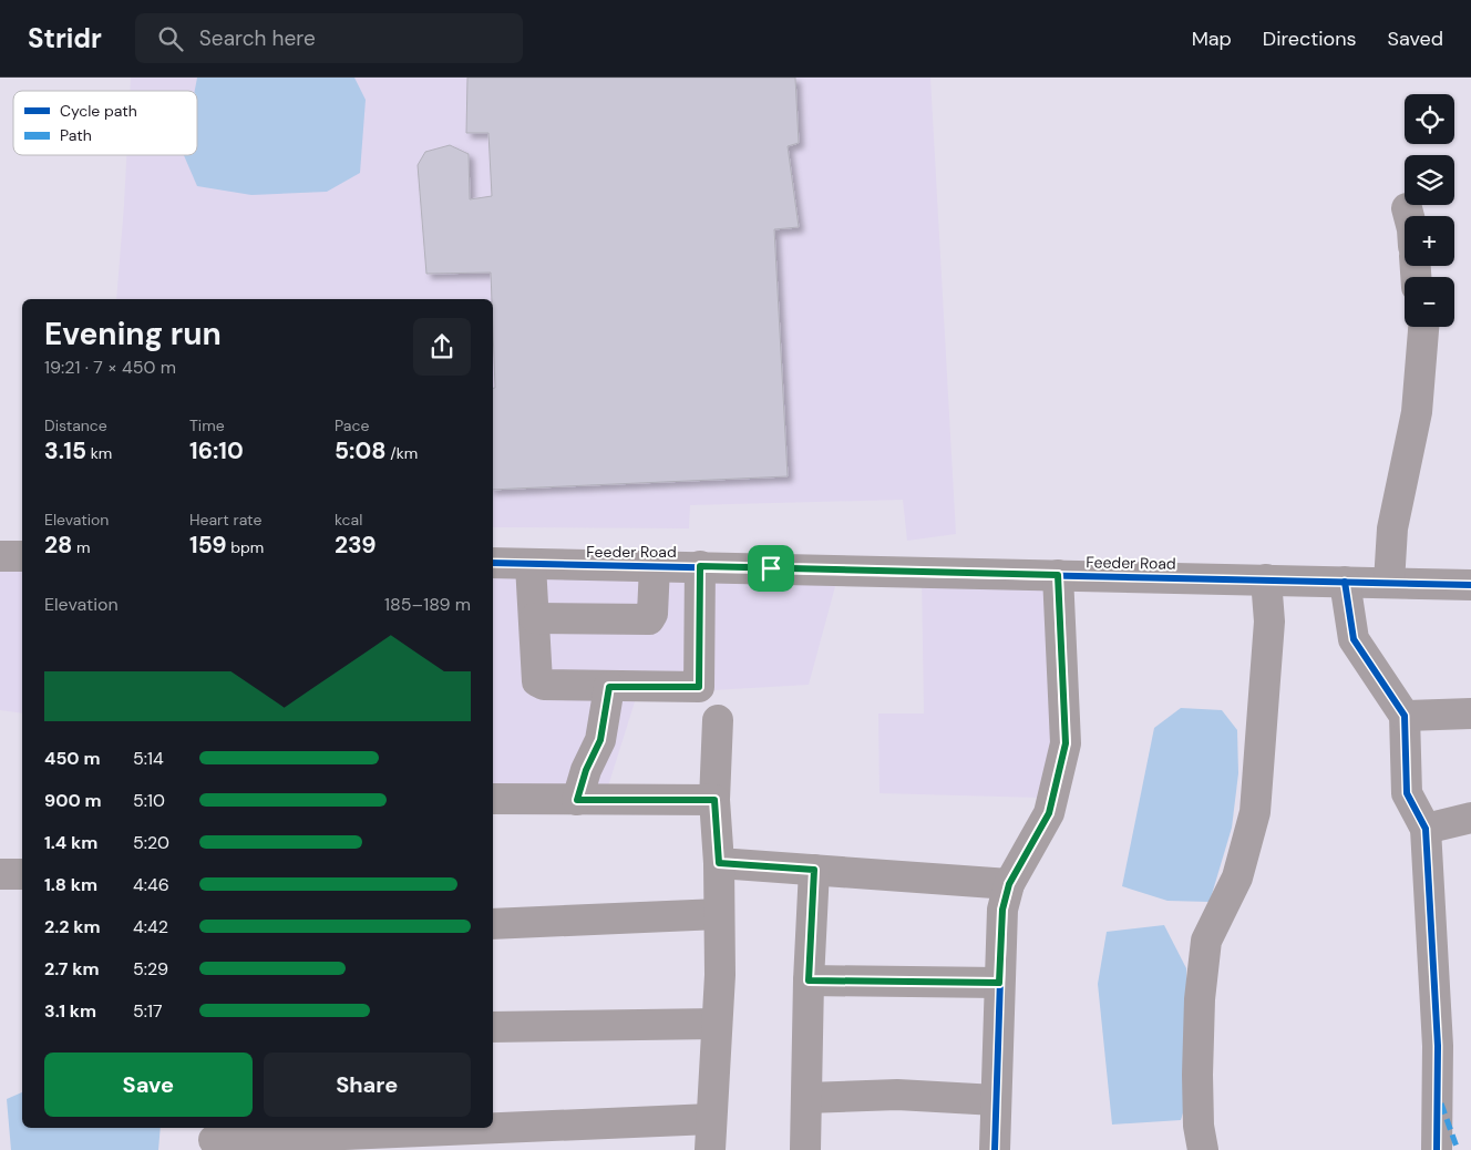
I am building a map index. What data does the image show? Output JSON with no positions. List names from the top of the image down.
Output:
{
  "streets": {
    "street": ["Feeder Road"]
  },
  "legend": ["Cycle path", "Path"],
  "page": {
    "header": "Stridr",
    "search": "Search here",
    "nav": ["Map", "Directions", "Saved"],
    "map_buttons": ["+", "−"],
    "heading": ["Evening run", "19:21 · 7 × 450 m"],
    "stats": [
      ["Distance", "3.15 km"],
      ["Time", "16:10"],
      ["Pace", "5:08 /km"],
      ["Elevation", "28 m"],
      ["Heart rate", "159 bpm"],
      ["kcal", "239"]
    ],
    "chart": ["Elevation", "185–189 m"],
    "list": [
      {
        "name": "450 m",
        "note": "5:14"
      },
      {
        "name": "900 m",
        "note": "5:10"
      },
      {
        "name": "1.4 km",
        "note": "5:20"
      },
      {
        "name": "1.8 km",
        "note": "4:46"
      },
      {
        "name": "2.2 km",
        "note": "4:42"
      },
      {
        "name": "2.7 km",
        "note": "5:29"
      },
      {
        "name": "3.1 km",
        "note": "5:17"
      }
    ],
    "buttons": ["Save", "Share"]
  }
}
